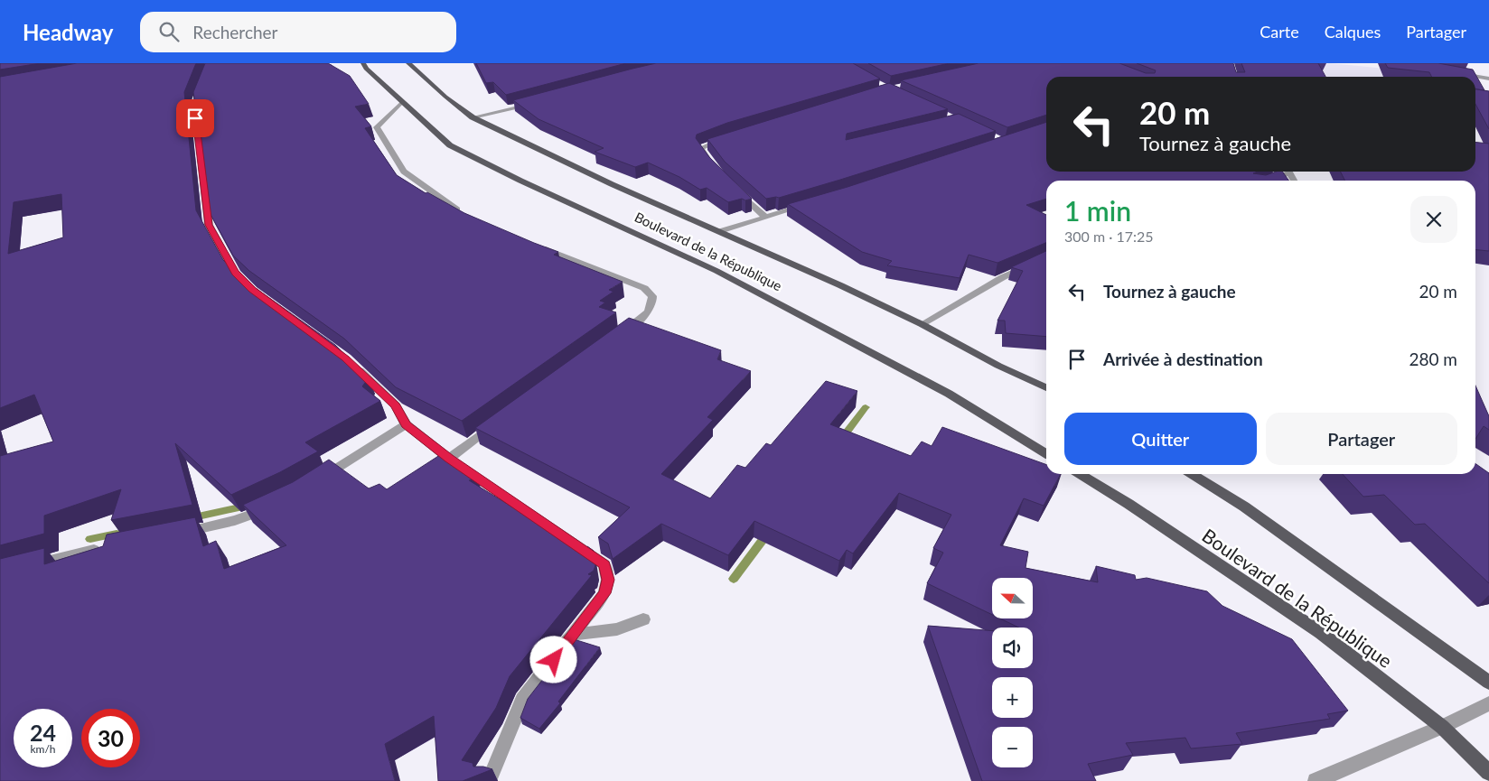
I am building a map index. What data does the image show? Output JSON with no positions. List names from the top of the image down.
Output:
{
  "streets": {
    "main road": ["Boulevard de la République"]
  },
  "north": "left",
  "page": {
    "header": "Headway",
    "search": "Rechercher",
    "nav": ["Carte", "Calques", "Partager"],
    "turn": ["20 m", "Tournez à gauche"],
    "heading": ["1 min", "300 m · 17:25"],
    "list": [
      {
        "name": "Tournez à gauche",
        "value": "20 m"
      },
      {
        "name": "Arrivée à destination",
        "value": "280 m"
      }
    ],
    "buttons": ["Quitter", "Partager"],
    "map_buttons": ["+", "−"],
    "speed": "24 km/h",
    "limit": "30"
  }
}
